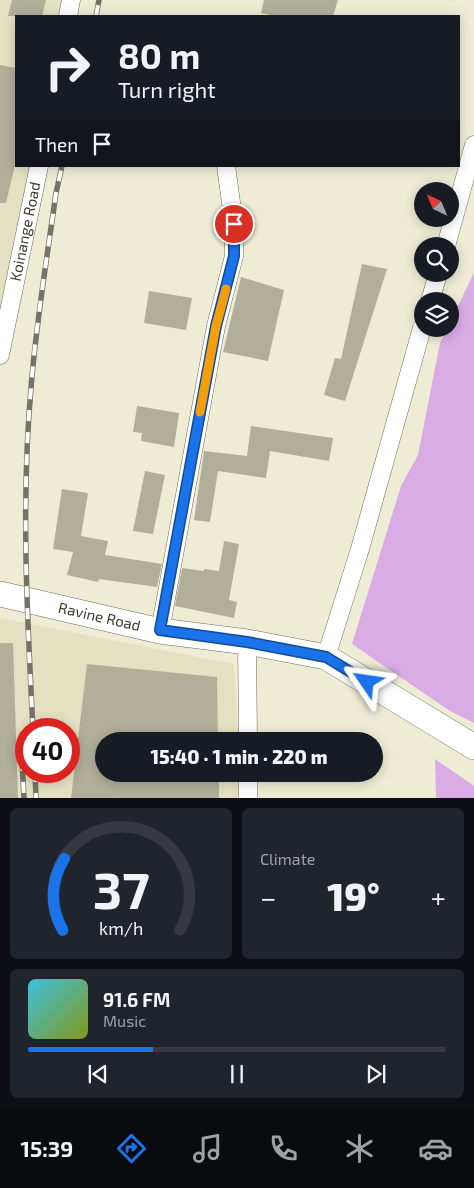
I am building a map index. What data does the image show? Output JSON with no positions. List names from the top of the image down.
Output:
{
  "streets": {
    "street": ["Koinange Road", "Ravine Road"]
  },
  "north": "top left",
  "page": {
    "turn": ["80 m", "Turn right"],
    "then": "Then",
    "limit": "40",
    "trip": "15:40 · 1 min · 220 m",
    "tile": "Climate",
    "heat": ["−", "19°", "+"],
    "song": ["91.6 FM", "Music"],
    "tabs": "15:39",
    "gauge": ["37", "km/h"]
  }
}
